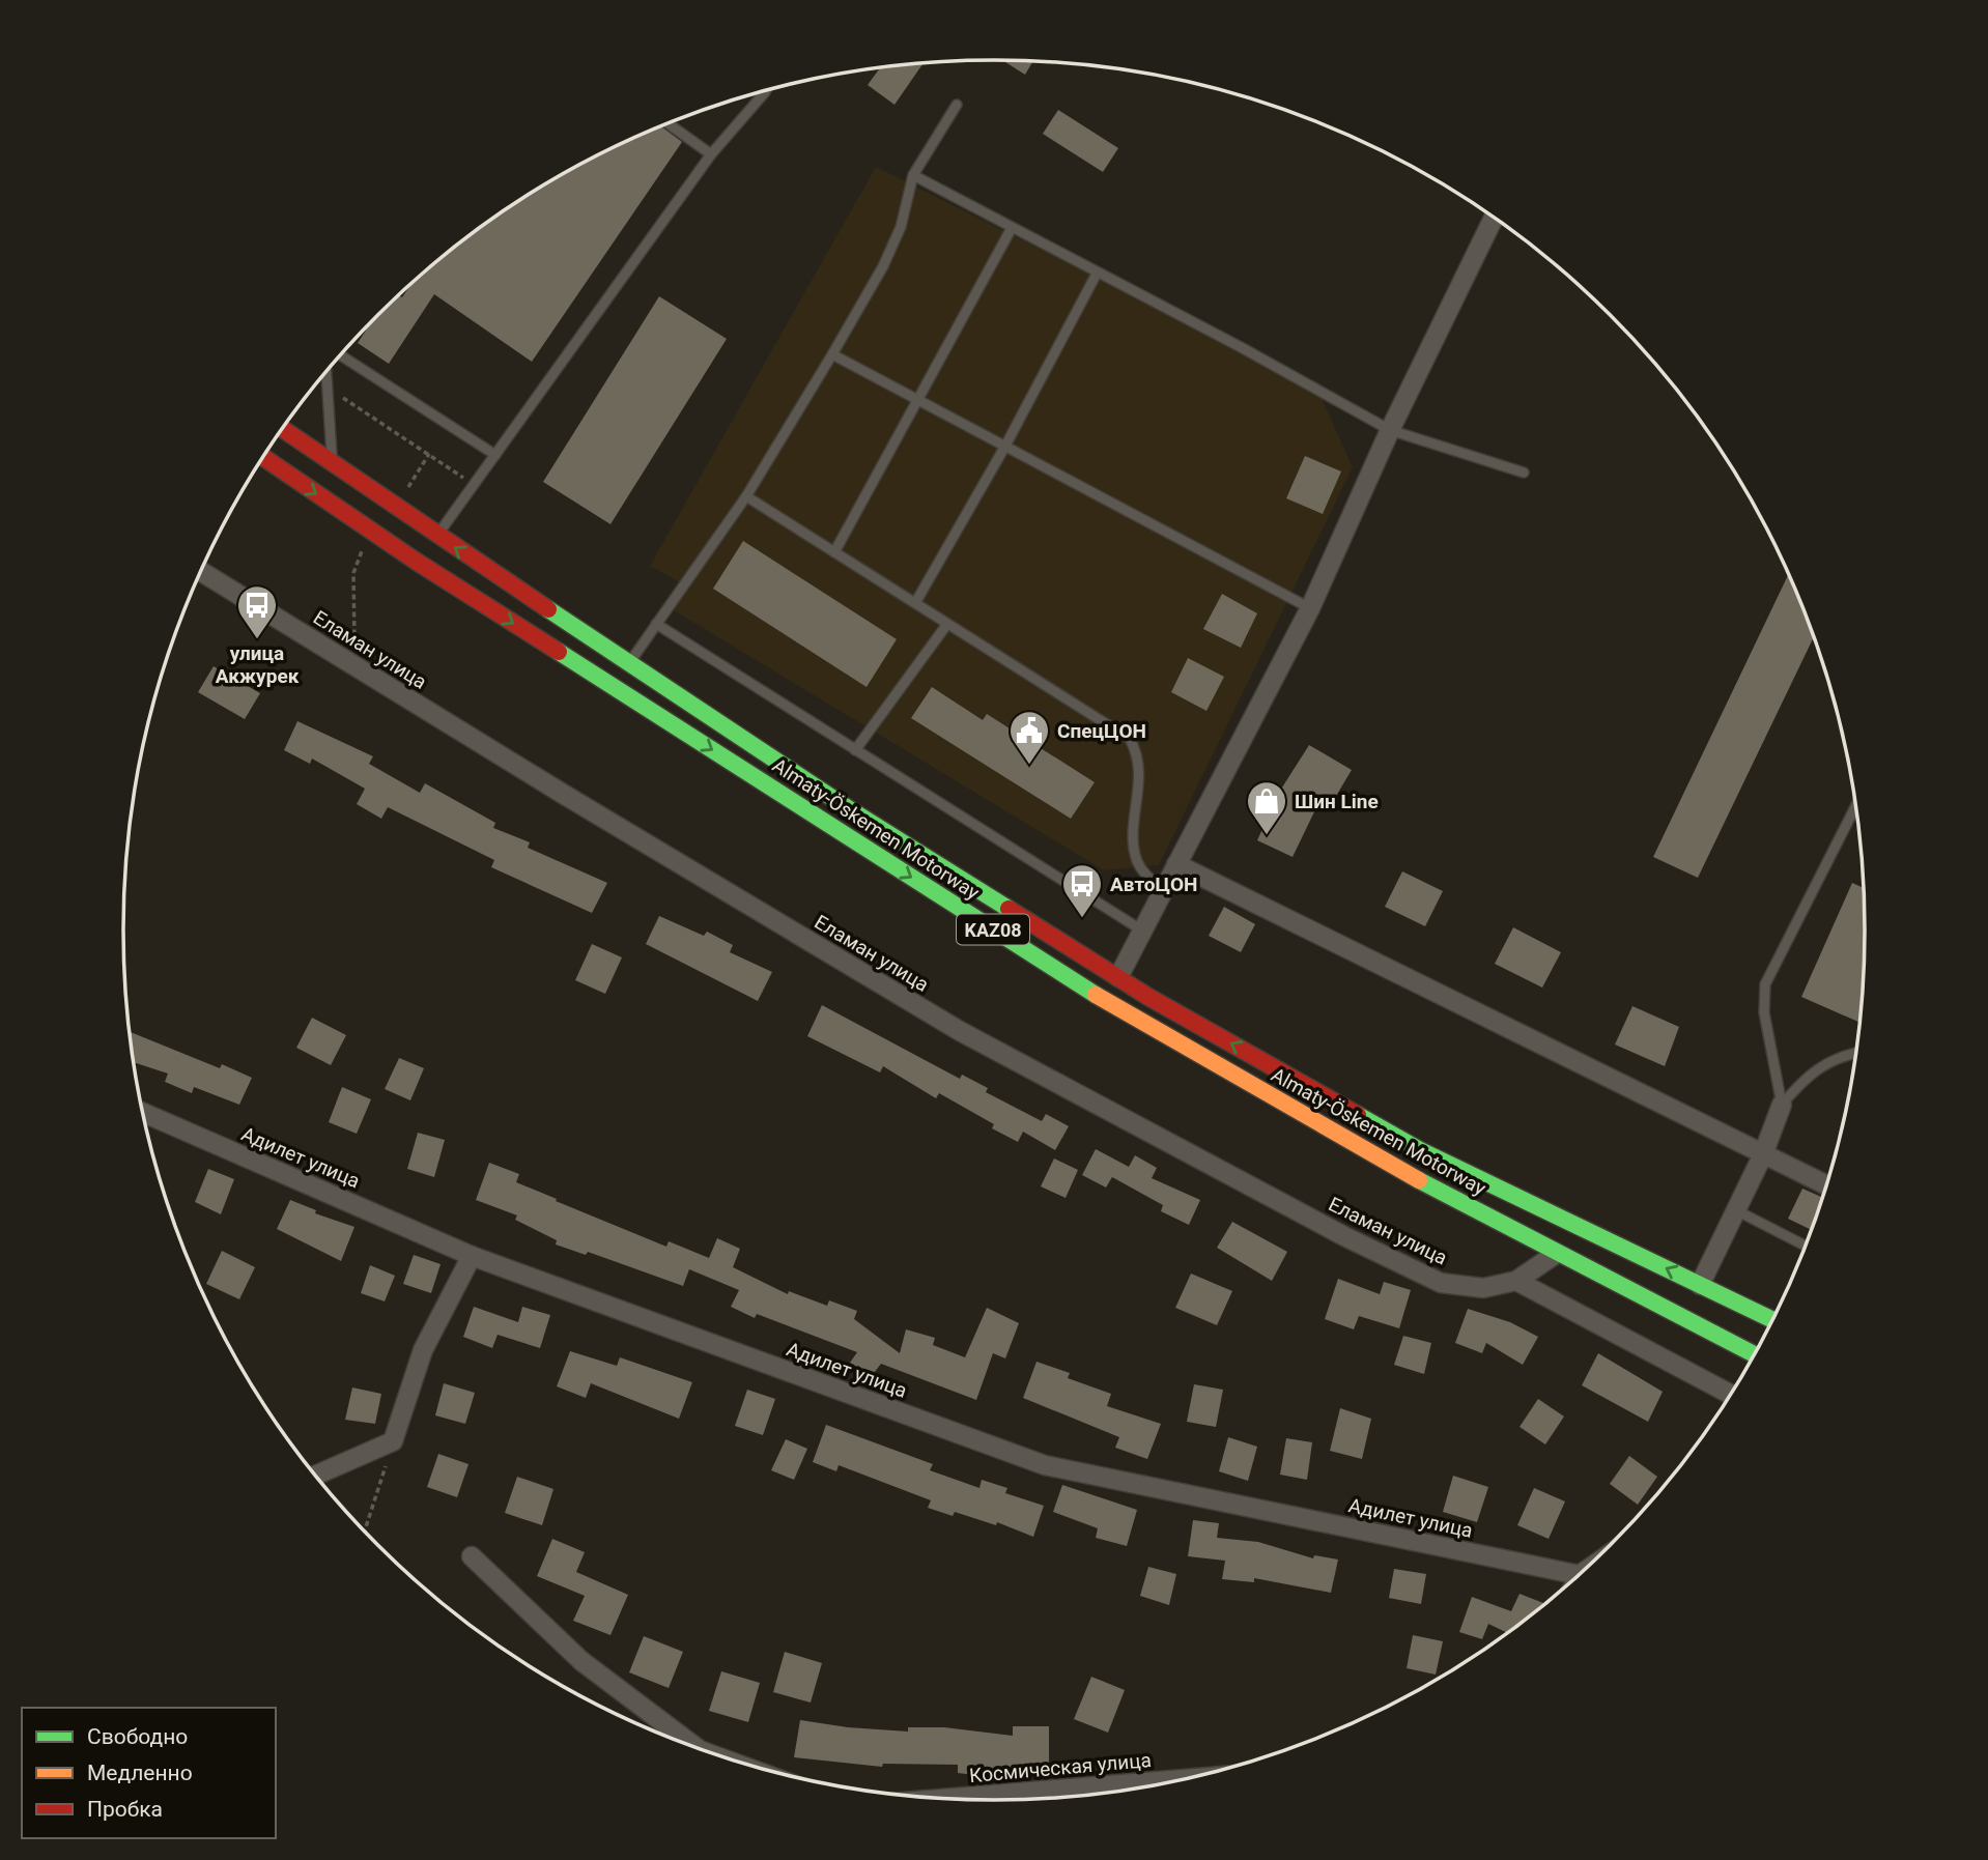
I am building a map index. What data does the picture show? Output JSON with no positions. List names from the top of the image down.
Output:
{
  "streets": {
    "main road": ["Almaty-Öskemen Motorway", "KAZ08"],
    "street": ["Еламан улица", "Адилет улица", "Космическая улица"]
  },
  "crossings": [
    ["Еламан улица", "Almaty-Öskemen Motorway"]
  ],
  "places": {
    "bus stop": ["улица Акжурек", "АвтоЦОН"],
    "public building": ["СпецЦОН"],
    "shop": ["Шин Line"]
  },
  "legend": ["Свободно", "Медленно", "Пробка"]
}
